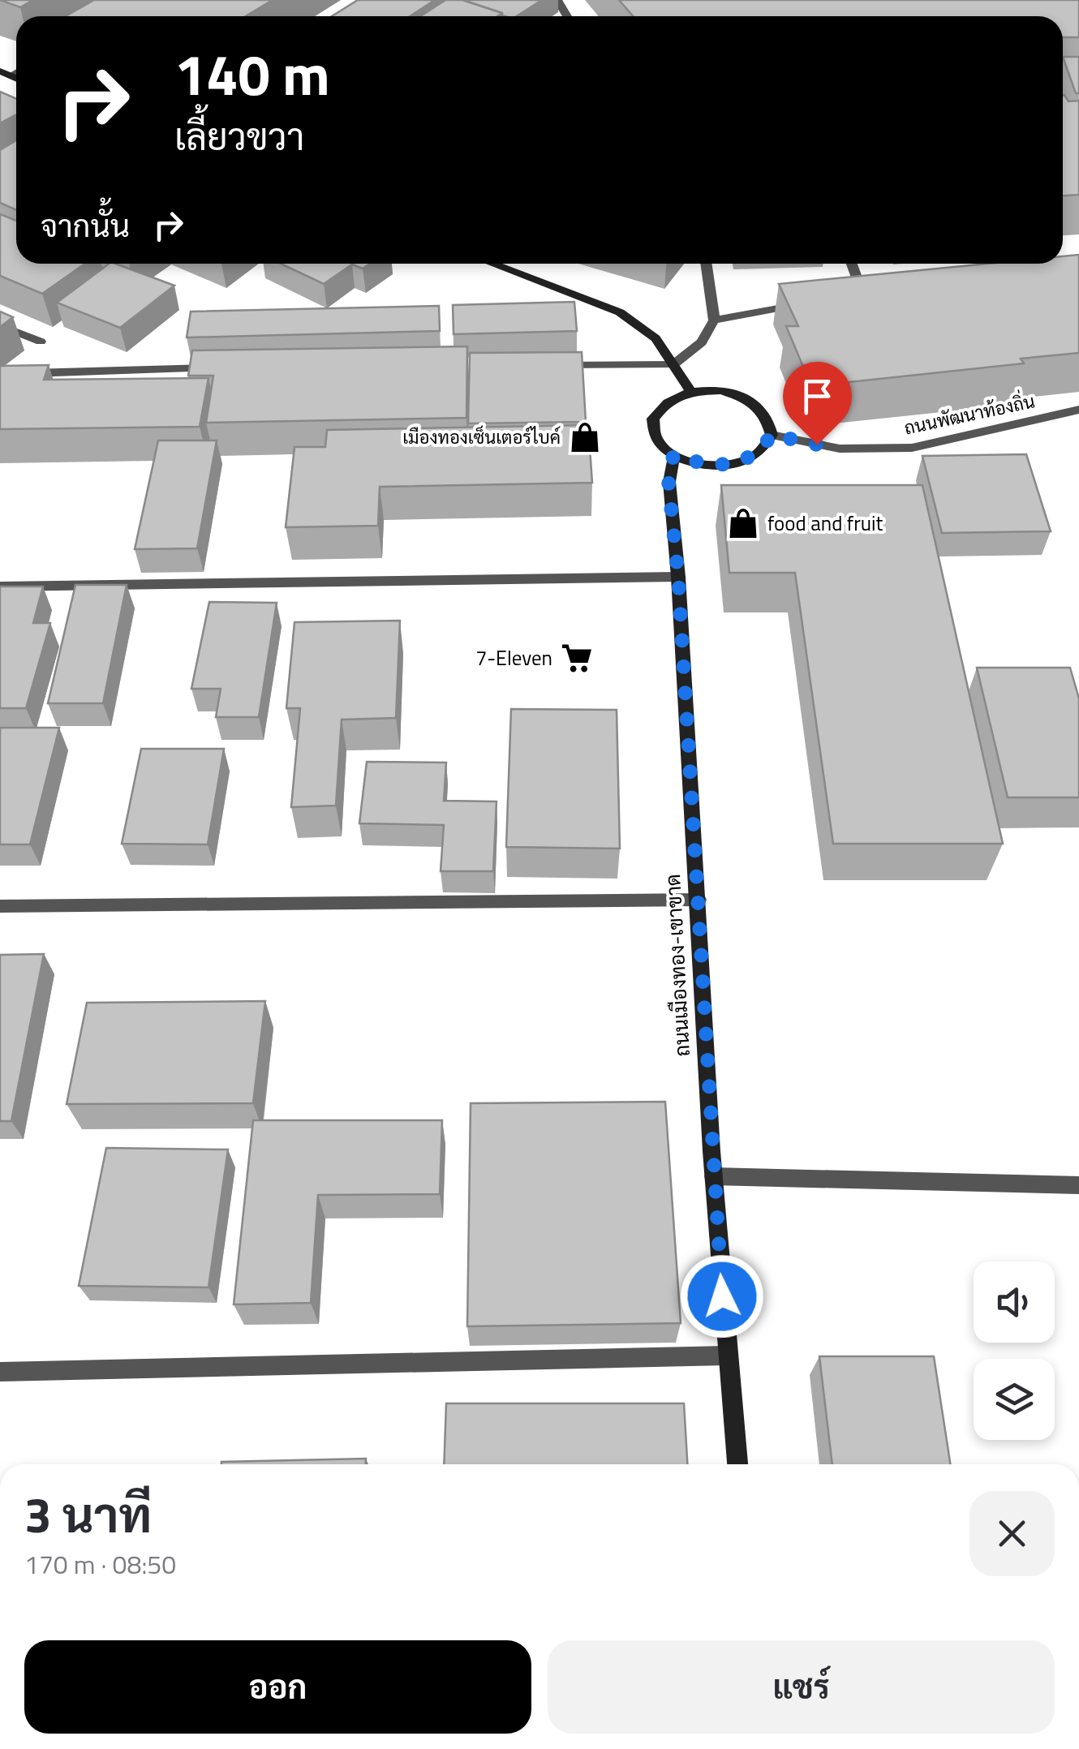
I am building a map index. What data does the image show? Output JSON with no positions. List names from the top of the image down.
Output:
{
  "streets": {
    "street": ["ถนนพัฒนาท้องถิ่น", "ถนนเมืองทอง-เขาขาด"]
  },
  "crossings": [
    ["ถนนพัฒนาท้องถิ่น", "ถนนเมืองทอง-เขาขาด"]
  ],
  "places": {
    "shop": ["เมืองทองเซ็นเตอร์ไบค์", "food and fruit"],
    "supermarket": ["7-Eleven"]
  },
  "page": {
    "turn": ["140 m", "เลี้ยวขวา"],
    "then": "จากนั้น",
    "heading": ["3 นาที", "170 m · 08:50"],
    "buttons": ["ออก", "แชร์"]
  }
}
